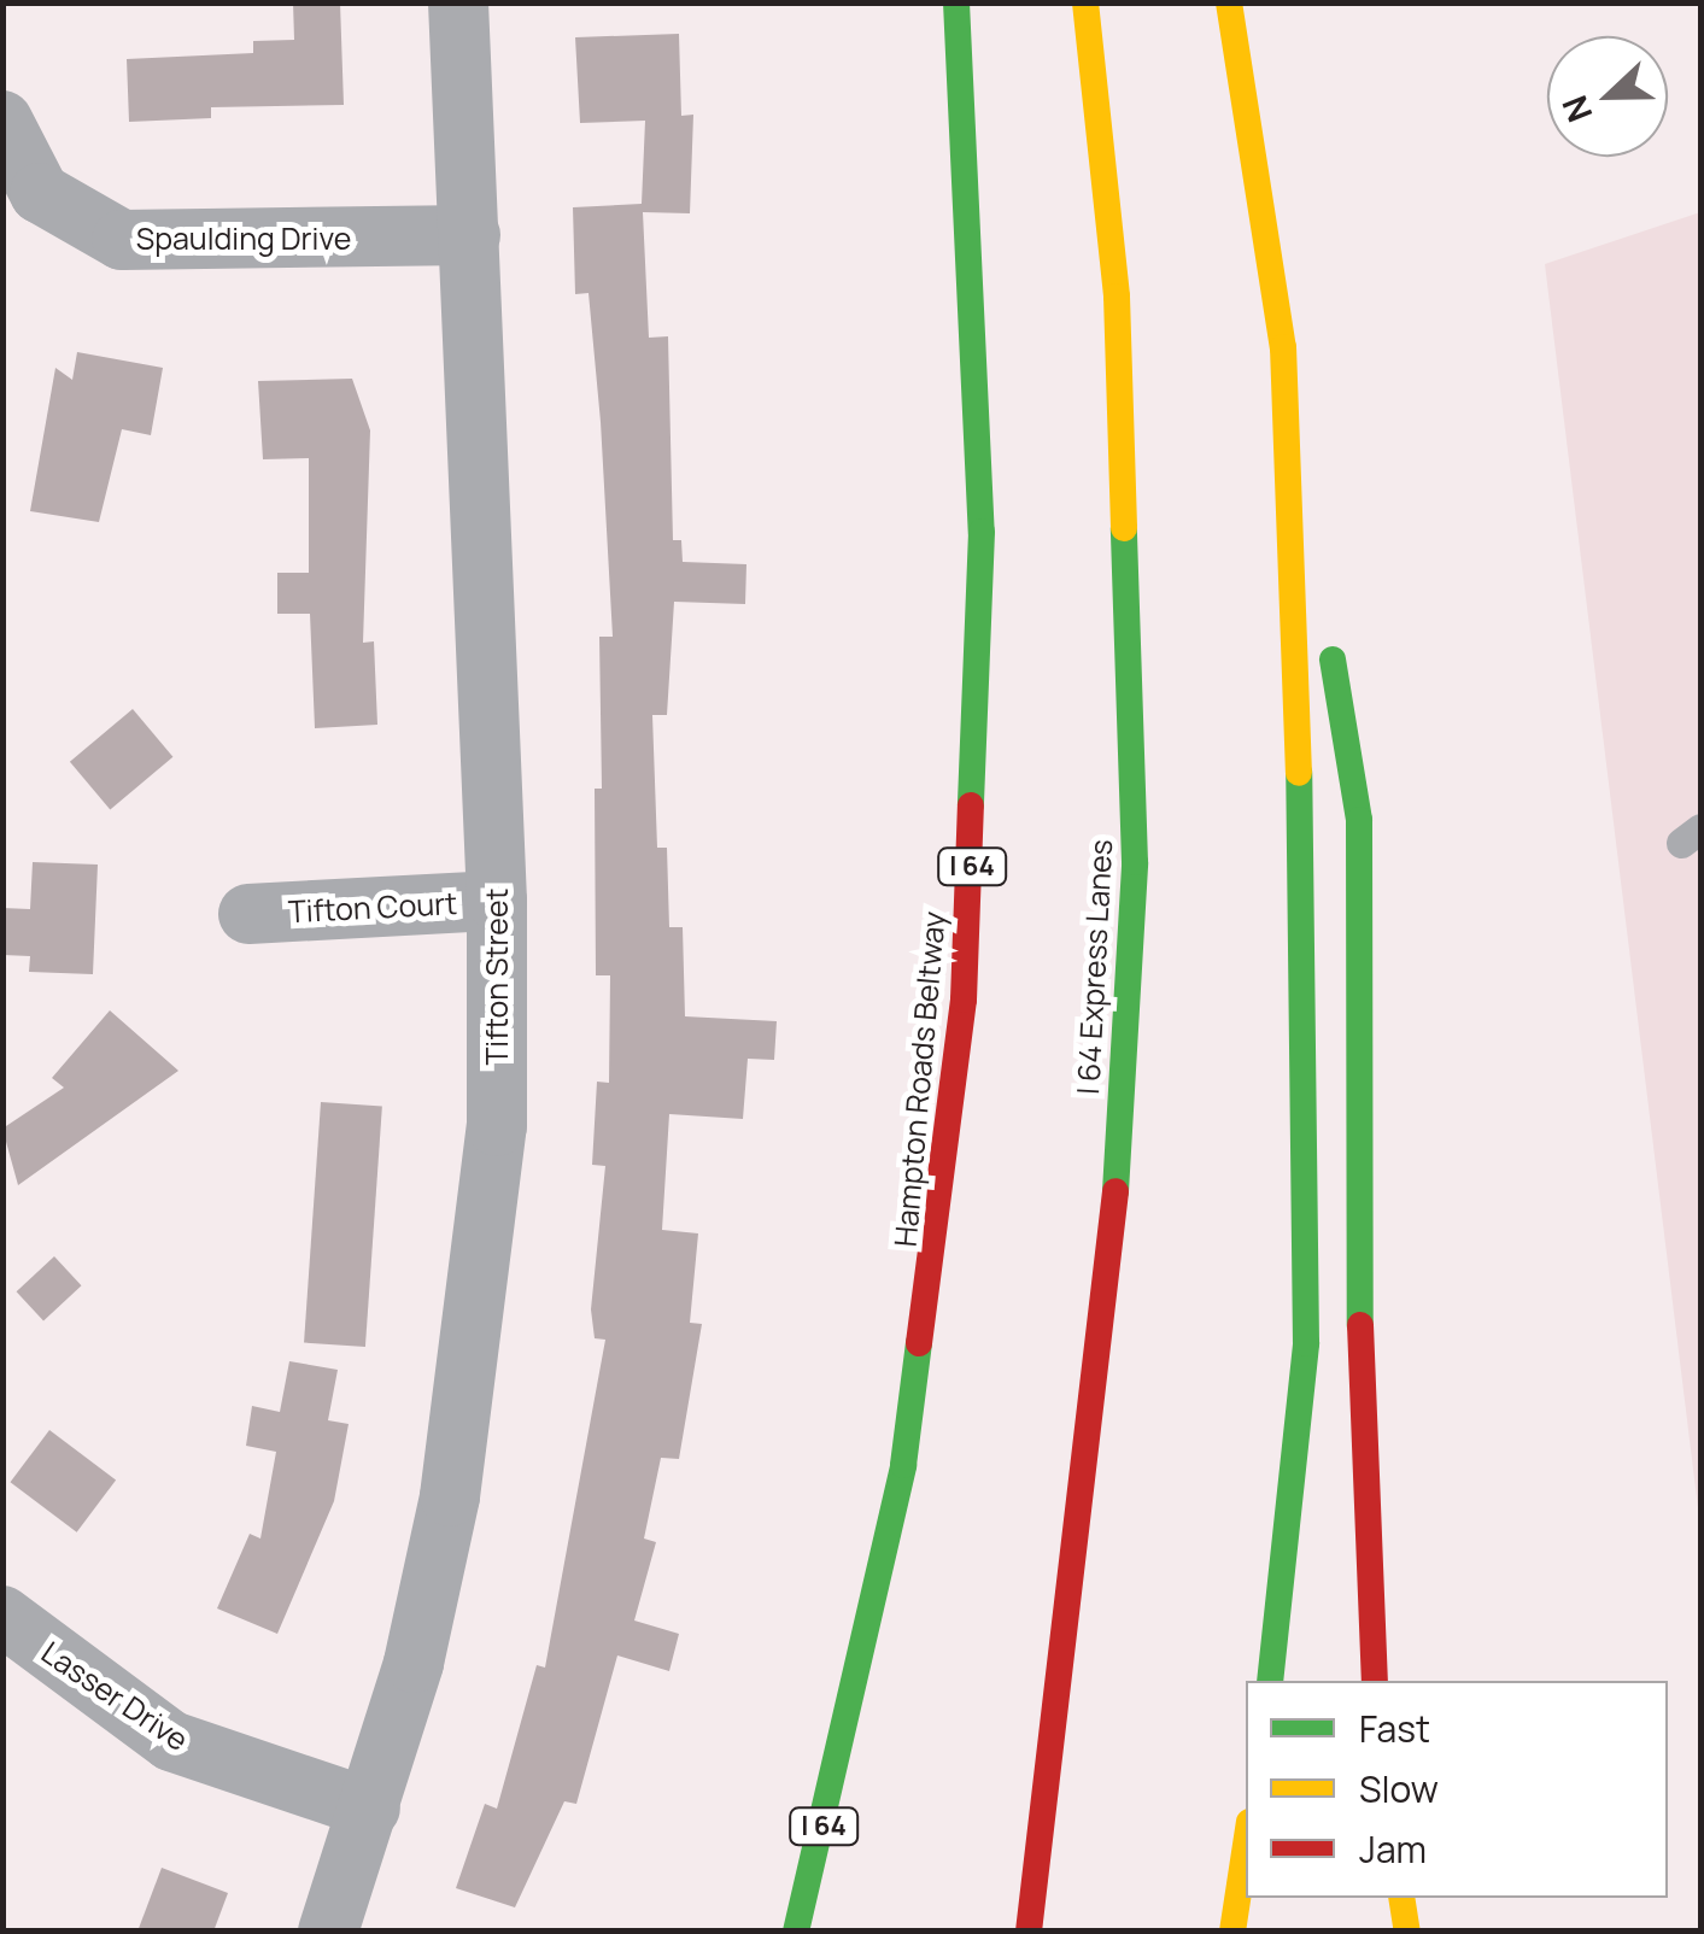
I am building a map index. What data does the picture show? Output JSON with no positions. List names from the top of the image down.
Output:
{
  "streets": {
    "highway": ["I 64", "I 64 Express Lanes", "Hampton Roads Beltway"],
    "street": [
      "Spaulding Drive",
      "Tifton Court",
      "Tifton Street",
      "Lasser Drive"
    ]
  },
  "crossings": [
    ["Spaulding Drive", "Tifton Street"],
    ["Tifton Court", "Tifton Street"],
    ["Tifton Street", "Lasser Drive"]
  ],
  "legend": ["Fast", "Slow", "Jam"],
  "north": "left"
}
